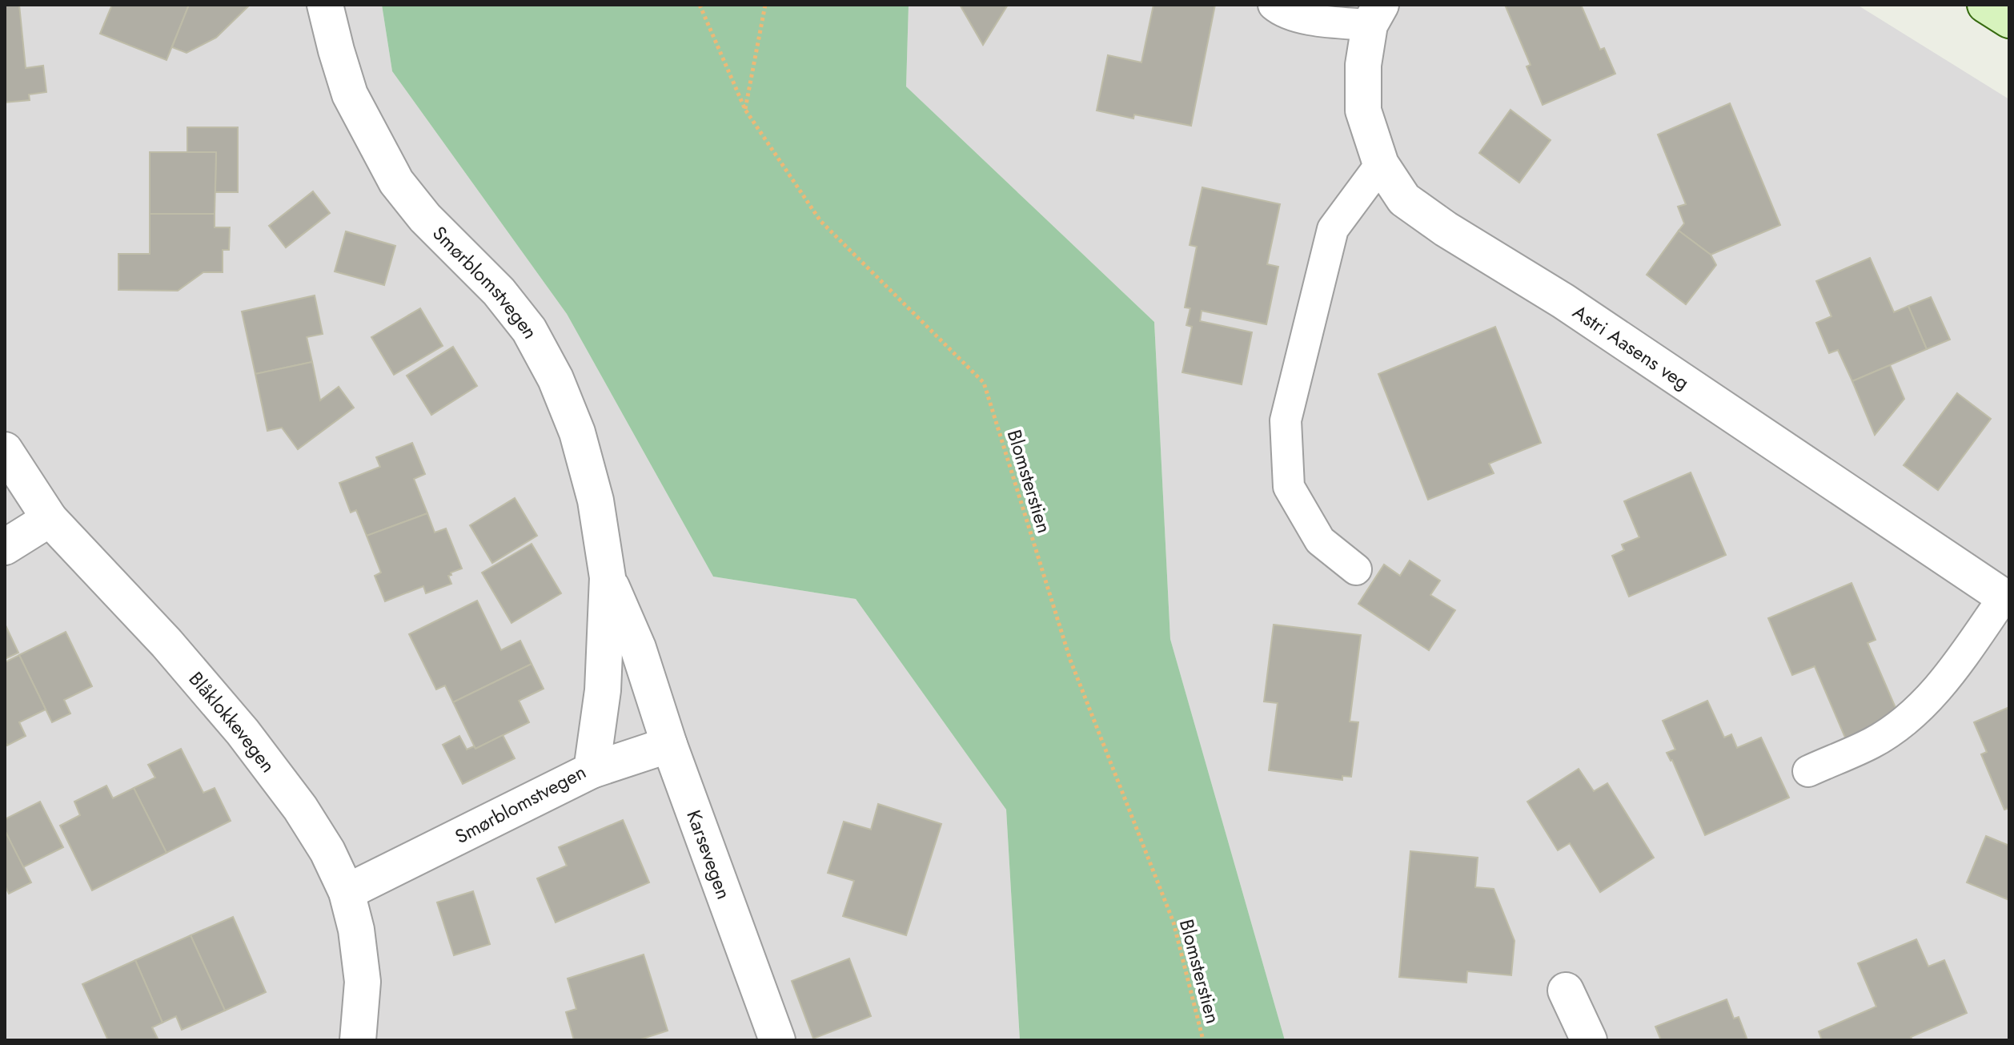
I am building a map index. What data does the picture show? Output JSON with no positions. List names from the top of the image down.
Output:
{
  "streets": {
    "street": [
      "Smørblomstvegen",
      "Astri Aasens veg",
      "Blåklokkevegen",
      "Karsevegen"
    ],
    "path": ["Blomsterstien"]
  },
  "crossings": [
    ["Smørblomstvegen", "Blåklokkevegen"],
    ["Smørblomstvegen", "Karsevegen"]
  ]
}
